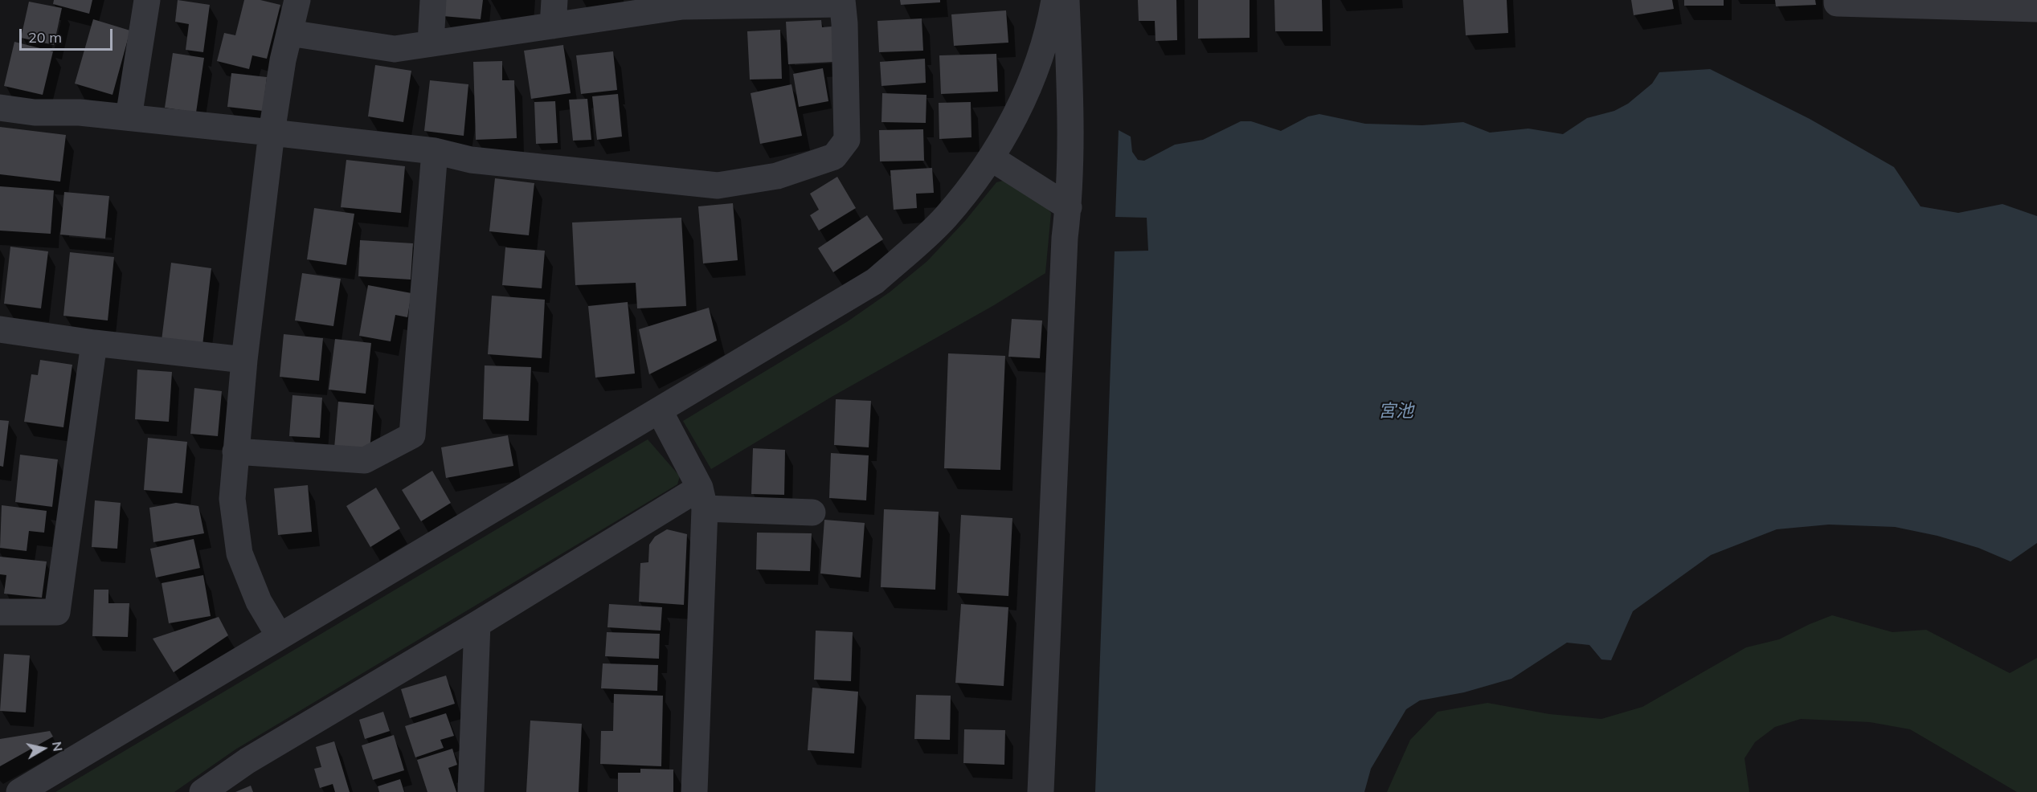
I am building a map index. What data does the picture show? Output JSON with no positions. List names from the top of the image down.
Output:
{
  "water": ["宮池"],
  "scale_bar": "20 m",
  "north": "right"
}
